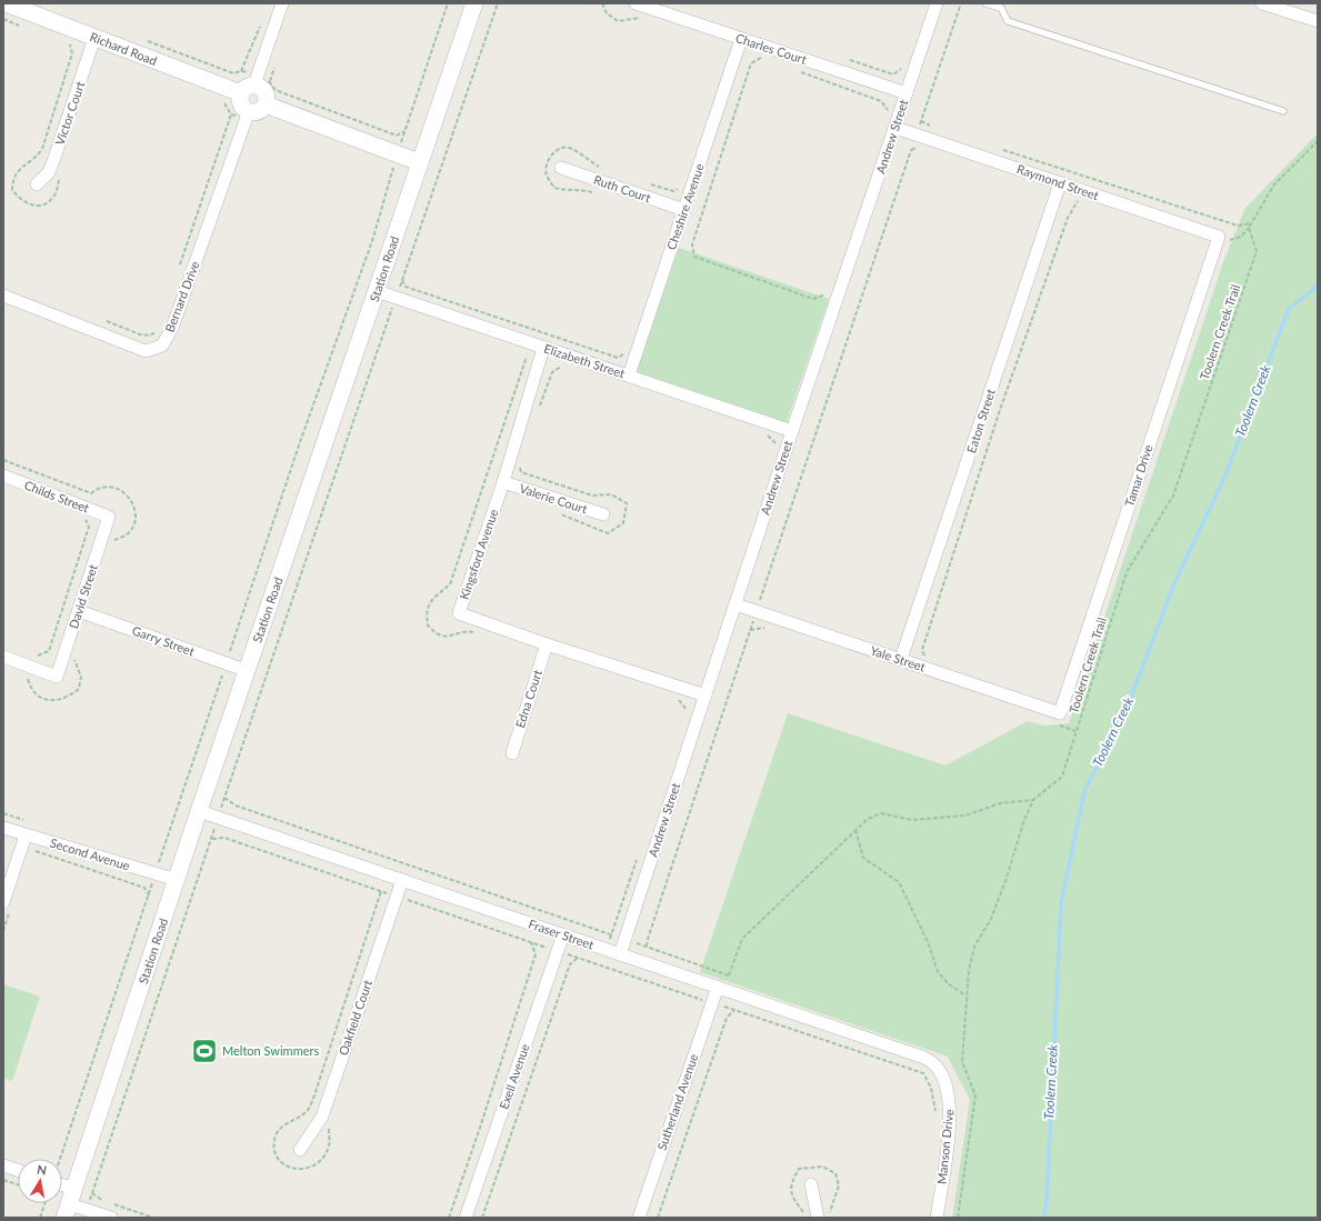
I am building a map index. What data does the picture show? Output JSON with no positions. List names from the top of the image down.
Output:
{
  "streets": {
    "street": [
      "Richard Road",
      "Charles Court",
      "Victor Court",
      "Andrew Street",
      "Raymond Street",
      "Ruth Court",
      "Cheshire Avenue",
      "Station Road",
      "Bernard Drive",
      "Elizabeth Street",
      "Eaton Street",
      "Tamar Drive",
      "Childs Street",
      "Valerie Court",
      "Kingsford Avenue",
      "David Street",
      "Garry Street",
      "Yale Street",
      "Edna Court",
      "Second Avenue",
      "Fraser Street",
      "Oakfield Court",
      "Exell Avenue",
      "Sutherland Avenue",
      "Manson Drive"
    ],
    "path": ["Toolern Creek Trail"]
  },
  "crossings": [
    ["Richard Road", "Victor Court"],
    ["Richard Road", "Bernard Drive"],
    ["Charles Court", "Andrew Street"],
    ["Charles Court", "Cheshire Avenue"],
    ["Andrew Street", "Raymond Street"],
    ["Andrew Street", "Elizabeth Street"],
    ["Andrew Street", "Kingsford Avenue"],
    ["Andrew Street", "Yale Street"],
    ["Andrew Street", "Fraser Street"],
    ["Raymond Street", "Eaton Street"],
    ["Raymond Street", "Tamar Drive"],
    ["Ruth Court", "Cheshire Avenue"],
    ["Cheshire Avenue", "Elizabeth Street"],
    ["Station Road", "Elizabeth Street"],
    ["Station Road", "Garry Street"],
    ["Station Road", "Second Avenue"],
    ["Station Road", "Fraser Street"],
    ["Elizabeth Street", "Kingsford Avenue"],
    ["Eaton Street", "Yale Street"],
    ["Tamar Drive", "Yale Street"],
    ["Childs Street", "David Street"],
    ["Valerie Court", "Kingsford Avenue"],
    ["Kingsford Avenue", "Edna Court"],
    ["David Street", "Garry Street"],
    ["Fraser Street", "Oakfield Court"],
    ["Fraser Street", "Exell Avenue"],
    ["Fraser Street", "Sutherland Avenue"],
    ["Fraser Street", "Manson Drive"]
  ],
  "water": ["Toolern Creek"],
  "places": {
    "sports": ["Melton Swimmers"]
  },
  "north": "top"
}
